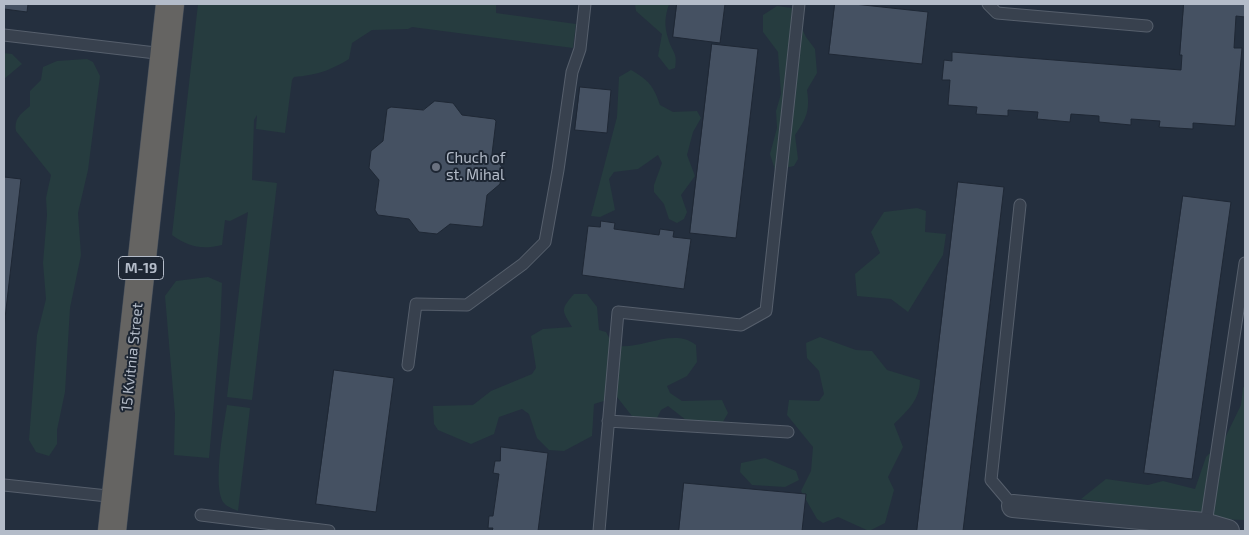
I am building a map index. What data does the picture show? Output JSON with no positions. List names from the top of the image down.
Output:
{
  "streets": {
    "highway": ["М-19", "15 Kvitnia Street"]
  },
  "places": ["Chuch of st. Mihal"]
}
